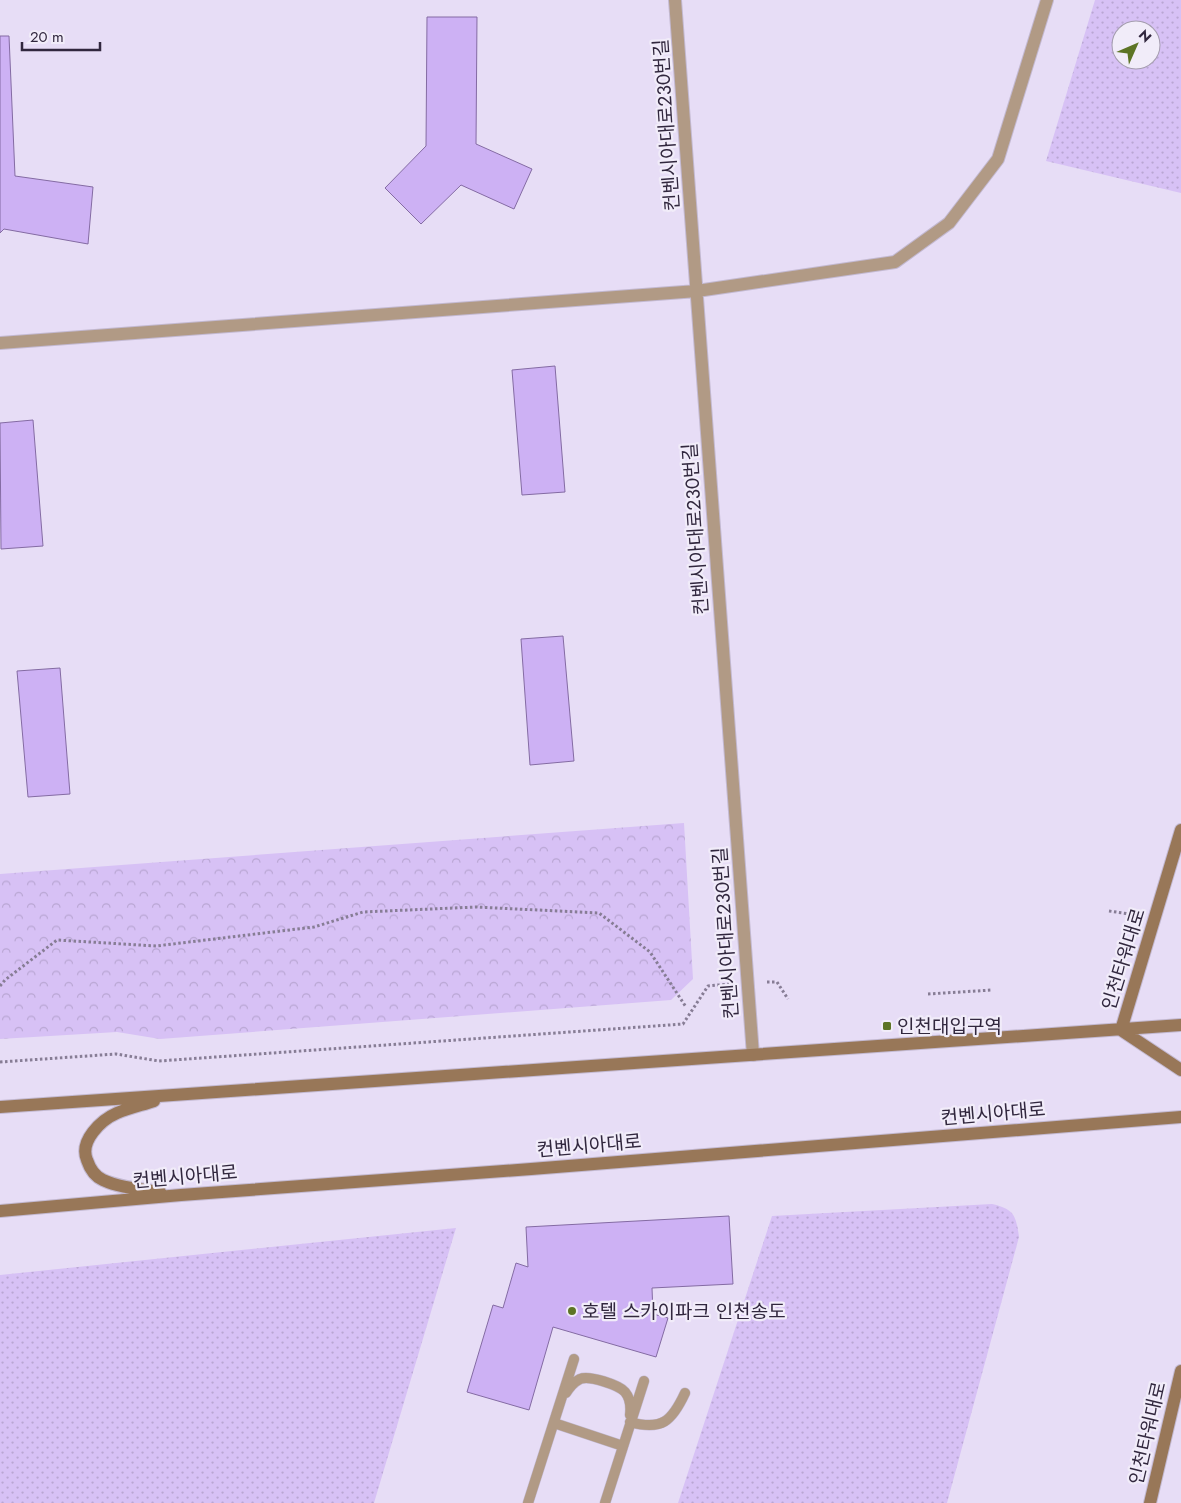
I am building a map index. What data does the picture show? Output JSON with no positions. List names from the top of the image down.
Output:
{
  "streets": {
    "main road": ["인천타워대로", "컨벤시아대로"],
    "street": ["컨벤시아대로230번길"]
  },
  "places": {
    "transit": ["인천대입구역"],
    "other": ["호텔 스카이파크 인천송도"]
  },
  "scale_bar": "20 m",
  "north": "top right"
}
